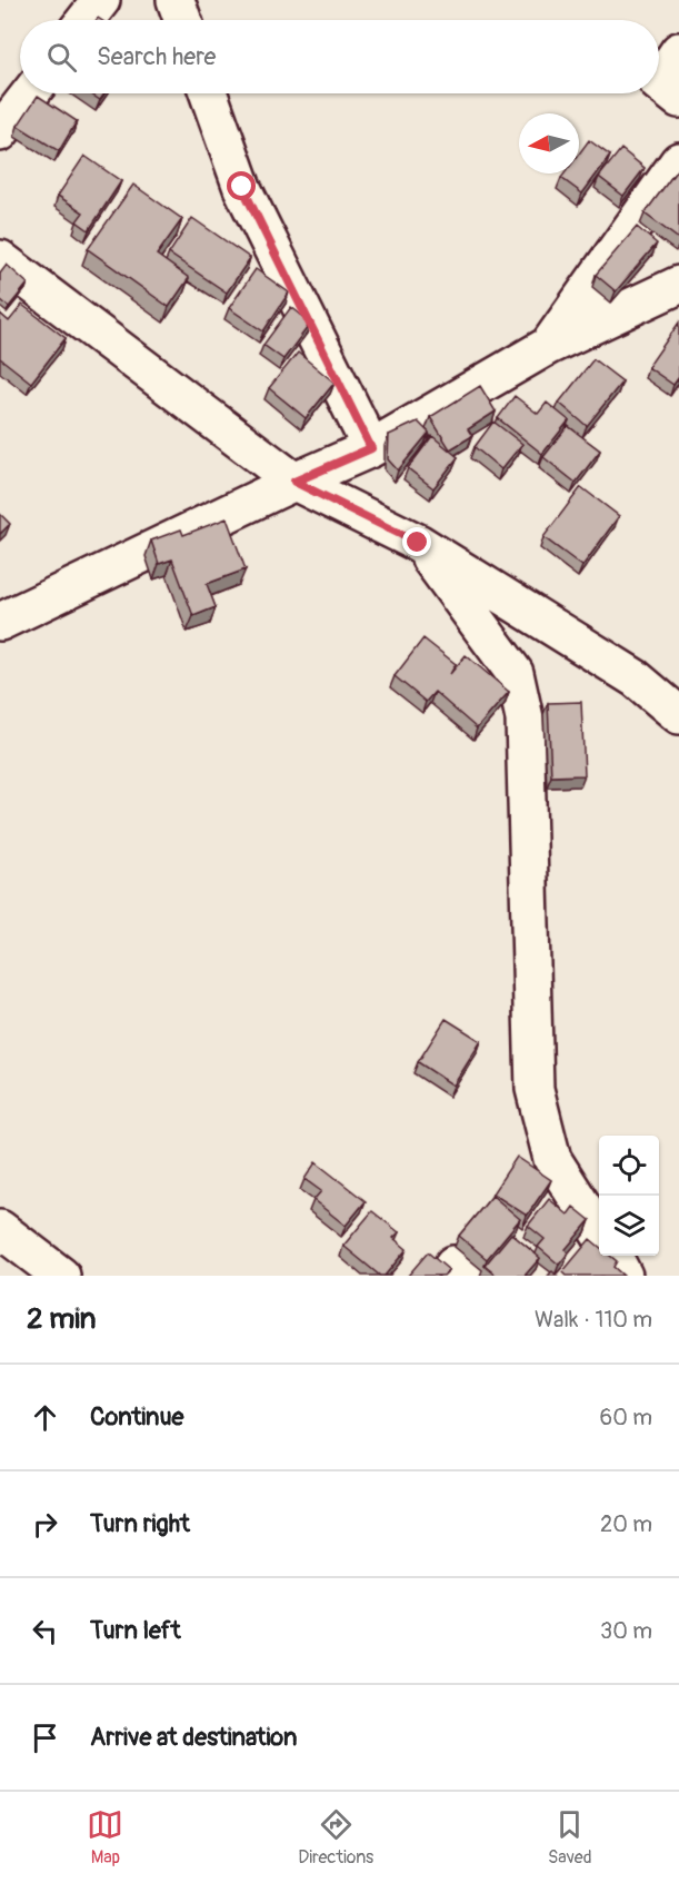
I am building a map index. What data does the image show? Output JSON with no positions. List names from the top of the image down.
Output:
{
  "north": "left",
  "page": {
    "search": "Search here",
    "heading": ["2 min", "Walk · 110 m"],
    "list": [
      ["Continue", "60 m"],
      ["Turn right", "20 m"],
      ["Turn left", "30 m"],
      "Arrive at destination"
    ],
    "nav": ["Map", "Directions", "Saved"]
  }
}
